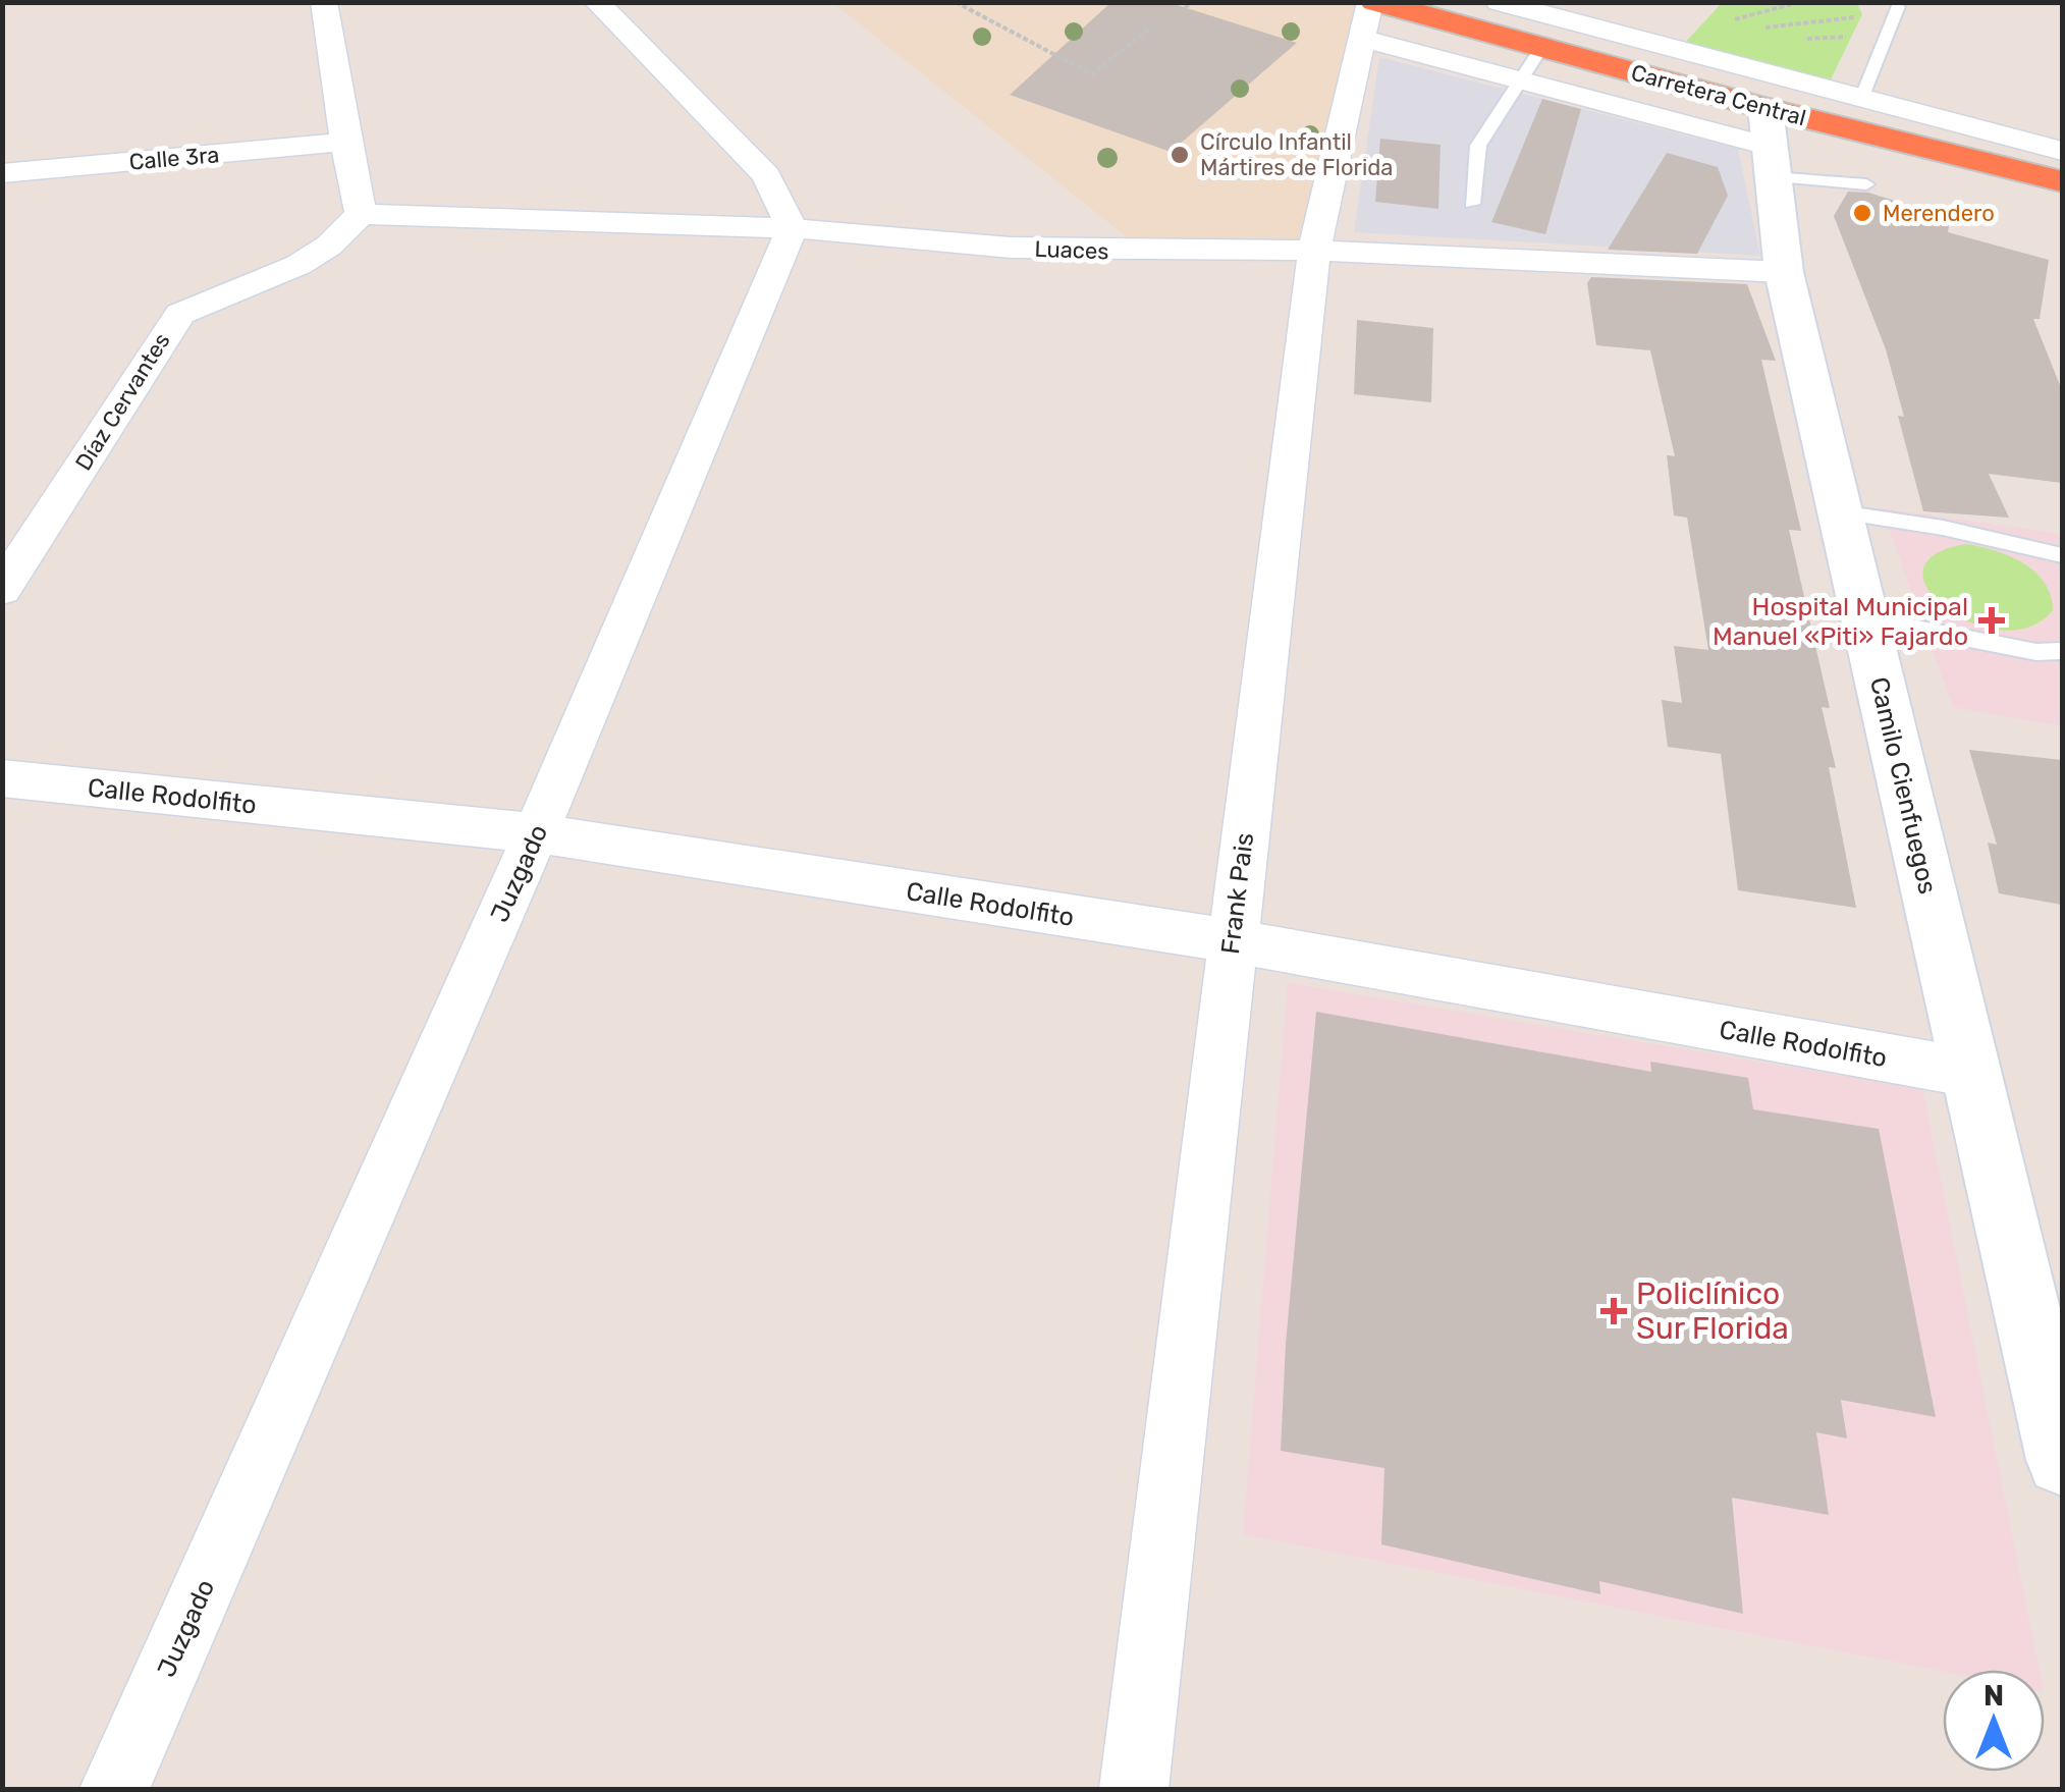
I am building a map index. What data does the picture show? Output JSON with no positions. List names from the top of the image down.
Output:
{
  "streets": {
    "highway": ["Carretera Central"],
    "street": [
      "Calle 3ra",
      "Luaces",
      "Díaz Cervantes",
      "Camilo Cienfuegos",
      "Calle Rodolfito",
      "Juzgado",
      "Frank Pais"
    ]
  },
  "crossings": [
    ["Carretera Central", "Camilo Cienfuegos"],
    ["Carretera Central", "Frank Pais"],
    ["Luaces", "Díaz Cervantes"],
    ["Luaces", "Camilo Cienfuegos"],
    ["Luaces", "Juzgado"],
    ["Luaces", "Frank Pais"],
    ["Camilo Cienfuegos", "Calle Rodolfito"],
    ["Calle Rodolfito", "Juzgado"],
    ["Calle Rodolfito", "Frank Pais"]
  ],
  "places": {
    "other": ["Círculo Infantil Mártires de Florida", "Merendero"],
    "health": ["Hospital Municipal Manuel «Piti» Fajardo", "Policlínico Sur Florida"]
  },
  "north": "top"
}
